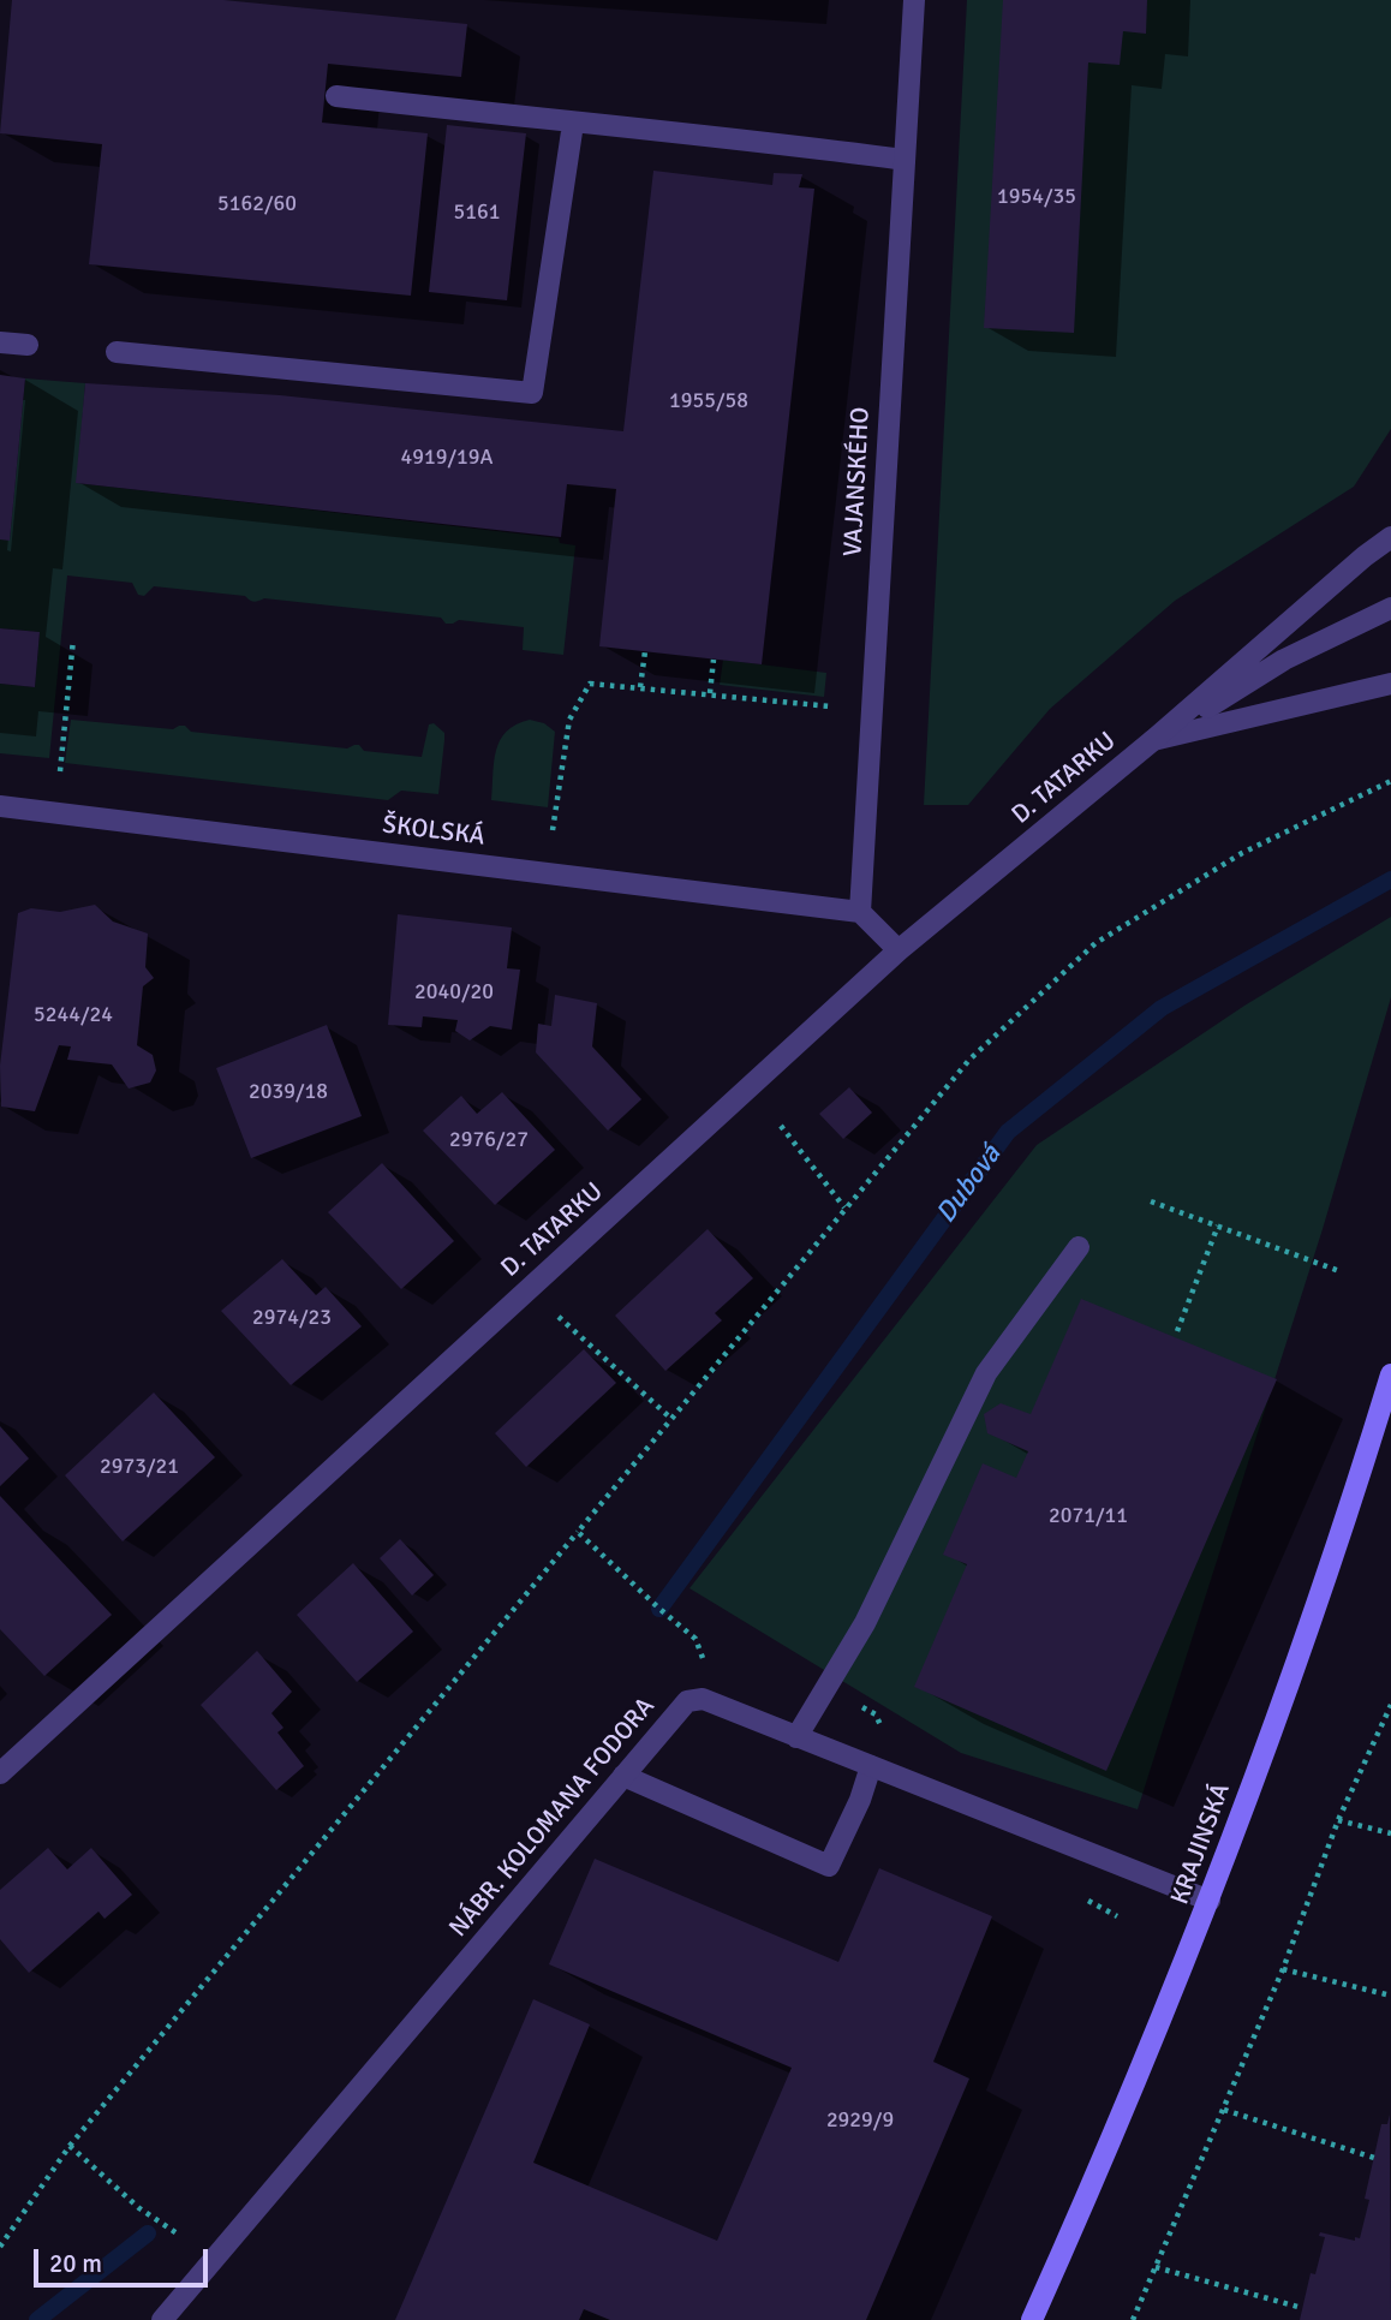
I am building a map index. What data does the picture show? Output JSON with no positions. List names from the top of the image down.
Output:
{
  "streets": {
    "main road": ["KRAJINSKÁ"],
    "street": [
      "VAJANSKÉHO",
      "D. TATARKU",
      "ŠKOLSKÁ",
      "NÁBR. KOLOMANA FODORA"
    ]
  },
  "crossings": [
    ["VAJANSKÉHO", "ŠKOLSKÁ"]
  ],
  "water": ["Dubová"],
  "house_numbers": [
    "1954/35",
    "5162/60",
    "5161",
    "1955/58",
    "4919/19A",
    "2040/20",
    "5244/24",
    "2039/18",
    "2976/27",
    "2974/23",
    "2973/21",
    "2071/11",
    "2929/9"
  ],
  "scale_bar": "20 m"
}
